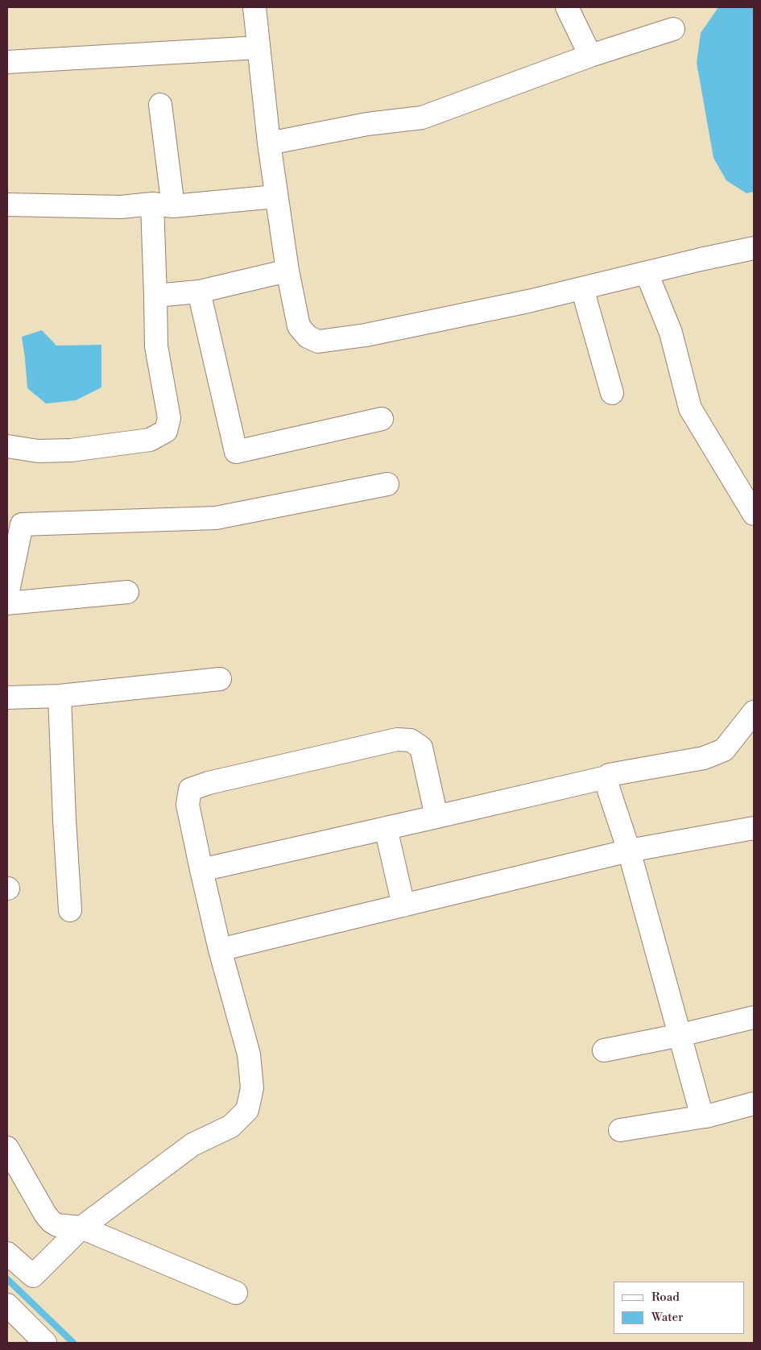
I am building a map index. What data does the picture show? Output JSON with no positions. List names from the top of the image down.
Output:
{
  "legend": ["Road", "Water"]
}
